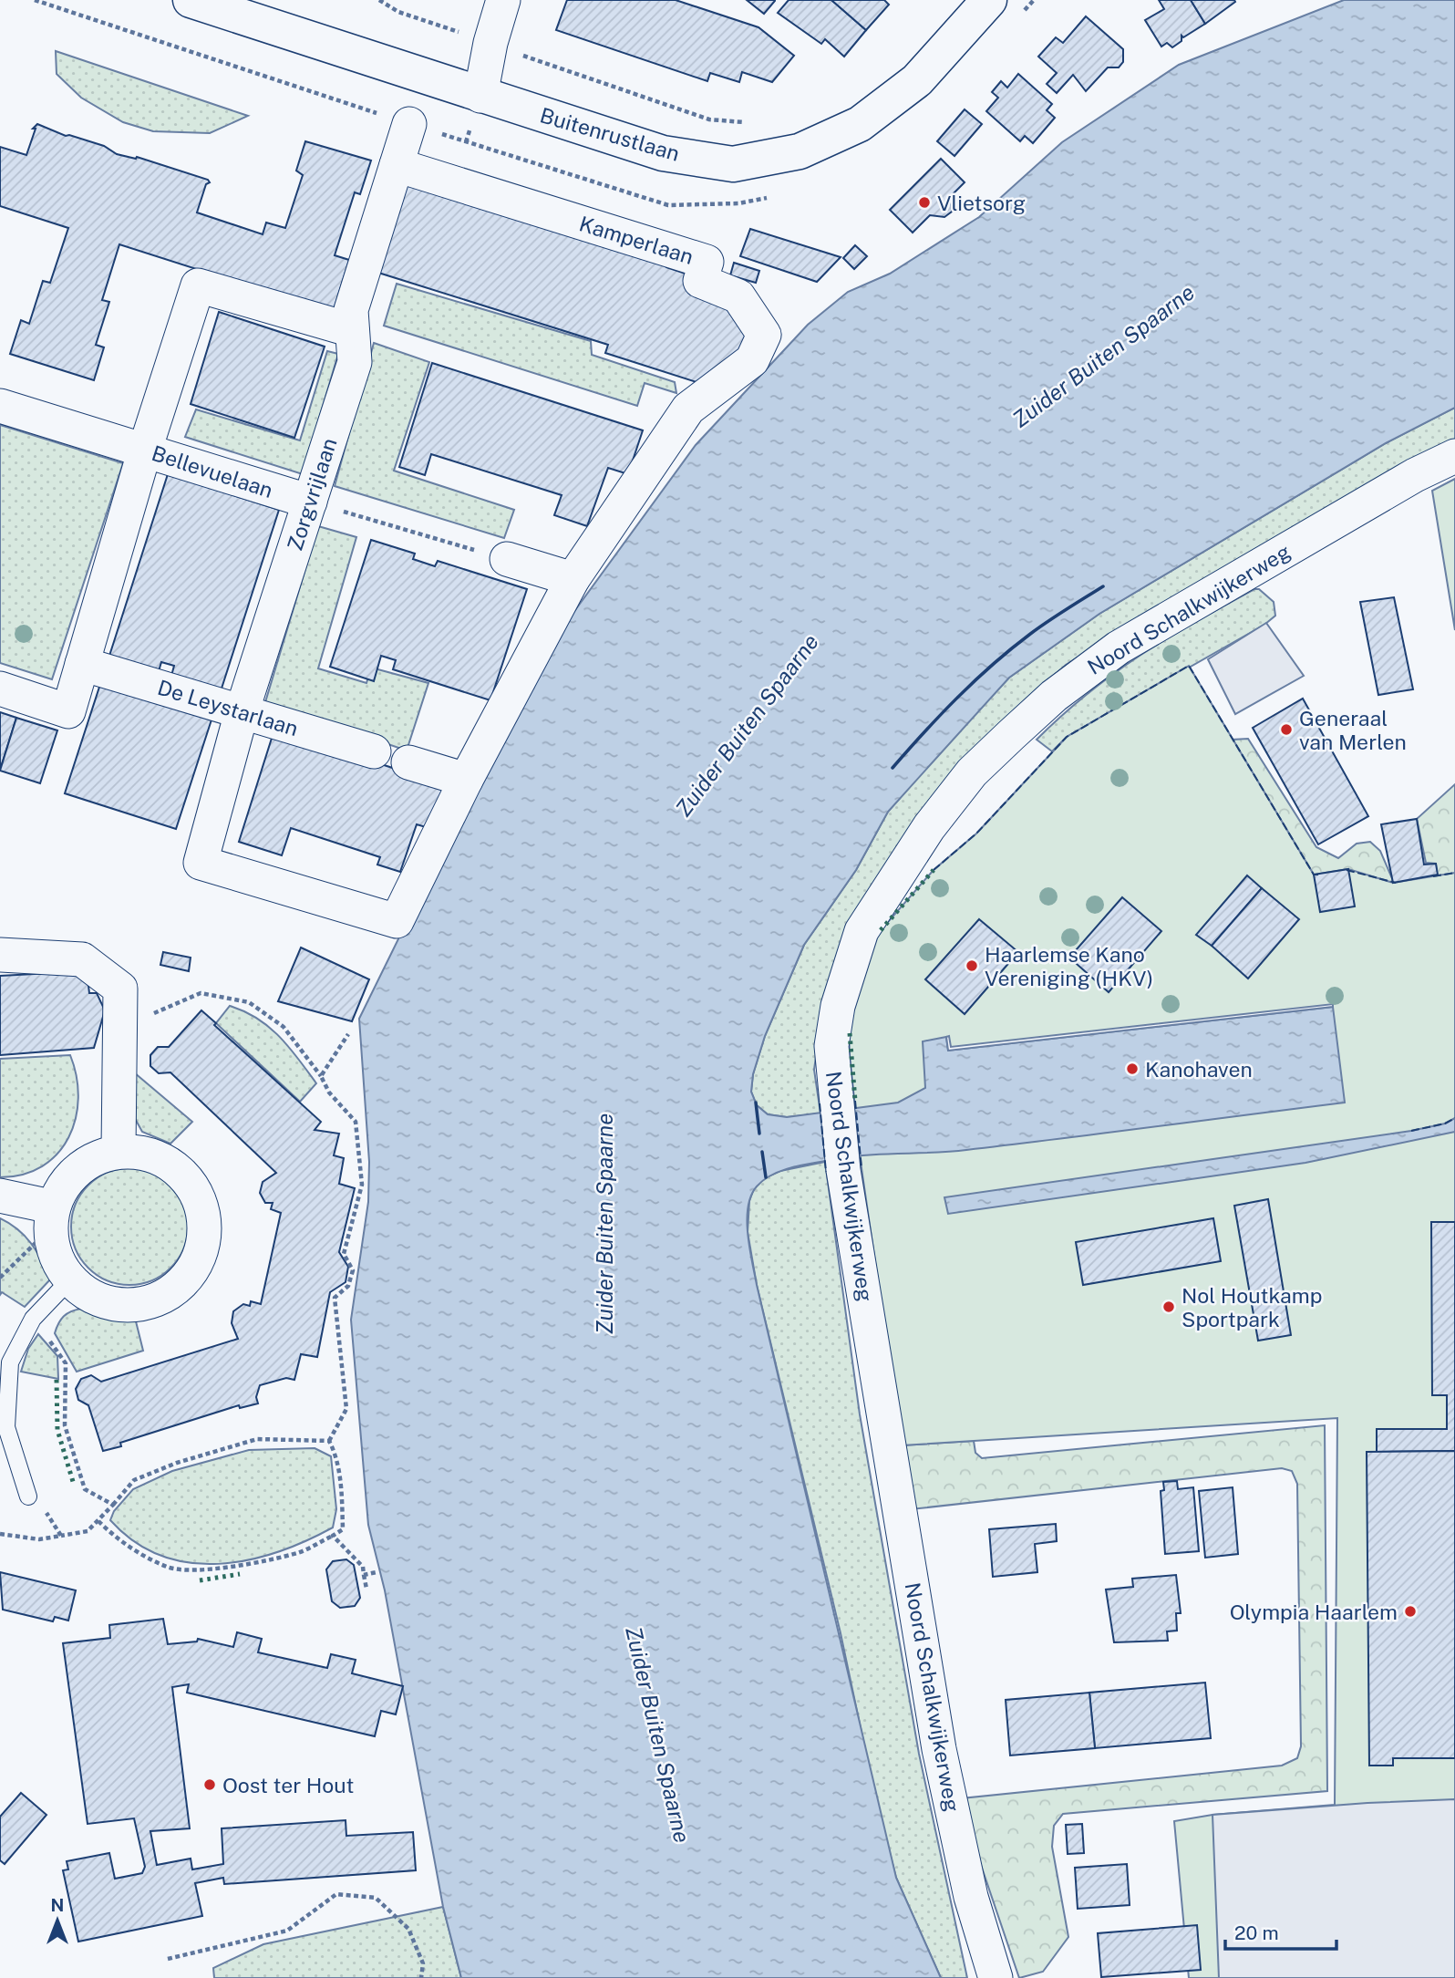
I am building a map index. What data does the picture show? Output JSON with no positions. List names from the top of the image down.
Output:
{
  "streets": {
    "main road": ["Buitenrustlaan"],
    "street": [
      "Kamperlaan",
      "Bellevuelaan",
      "Zorgvrijlaan",
      "Noord Schalkwijkerweg",
      "De Leystarlaan"
    ]
  },
  "crossings": [
    ["Kamperlaan", "Zorgvrijlaan"],
    ["Bellevuelaan", "Zorgvrijlaan"],
    ["Zorgvrijlaan", "De Leystarlaan"]
  ],
  "water": ["Zuider Buiten Spaarne"],
  "places": [
    "Vlietsorg",
    "Generaal van Merlen",
    "Haarlemse Kano Vereniging (HKV)",
    "Kanohaven",
    "Nol Houtkamp Sportpark",
    "Olympia Haarlem",
    "Oost ter Hout"
  ],
  "scale_bar": "20 m",
  "north": "top"
}
